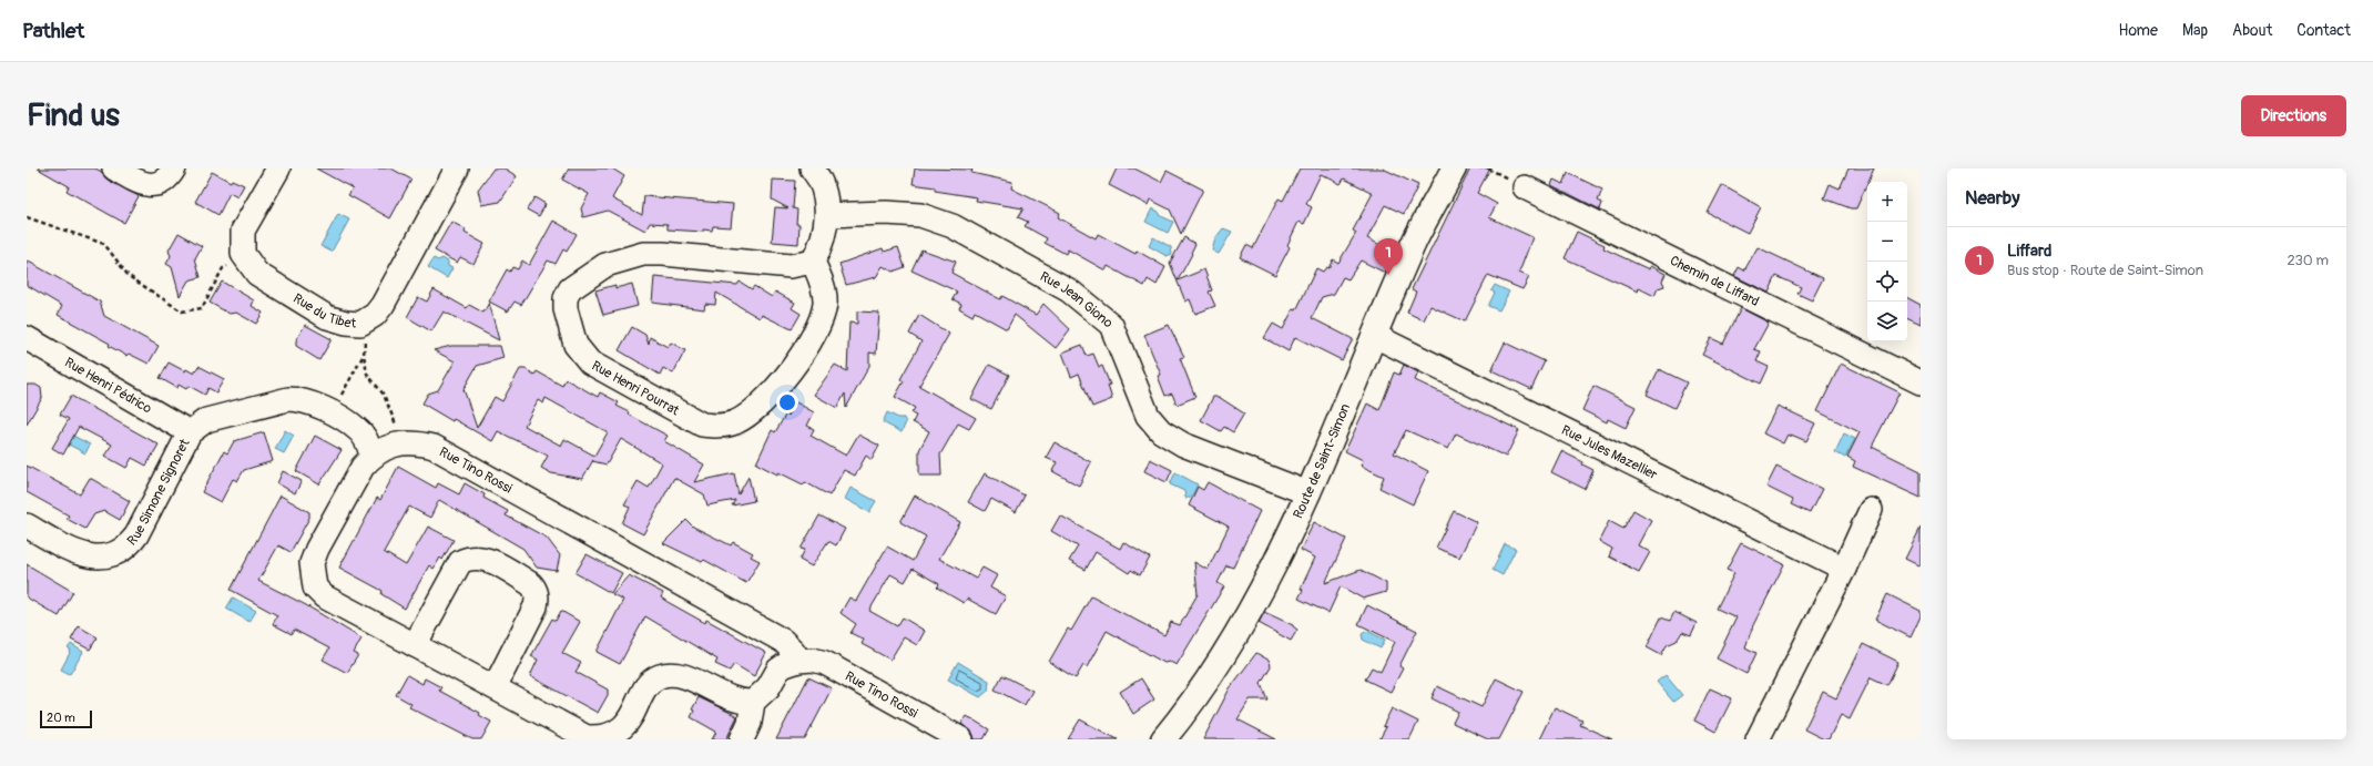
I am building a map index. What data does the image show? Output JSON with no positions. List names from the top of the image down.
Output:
{
  "streets": {
    "main road": ["Route de Saint-Simon"],
    "street": [
      "Chemin de Liffard",
      "Rue Jean Giono",
      "Rue du Tibet",
      "Rue Henri Pédrico",
      "Rue Henri Pourrat",
      "Rue Jules Mazellier",
      "Rue Tino Rossi",
      "Rue Simone Signoret"
    ]
  },
  "crossings": [
    ["Rue Jean Giono", "Route de Saint-Simon"],
    ["Rue Henri Pédrico", "Rue Simone Signoret"],
    ["Rue Jules Mazellier", "Route de Saint-Simon"],
    ["Rue Tino Rossi", "Rue Simone Signoret"]
  ],
  "scale_bar": "20 m",
  "page": {
    "header": "Pathlet",
    "nav": [
      "Home",
      "Map",
      "About",
      "Contact"
    ],
    "buttons": "Directions",
    "title": "Find us",
    "heading": "Nearby",
    "map_buttons": ["+", "−"],
    "list": [
      {
        "mark": "1",
        "name": "Liffard",
        "note": "Bus stop · Route de Saint-Simon",
        "value": "230 m"
      }
    ],
    "pins": "1",
    "scale": "20 m"
  }
}
